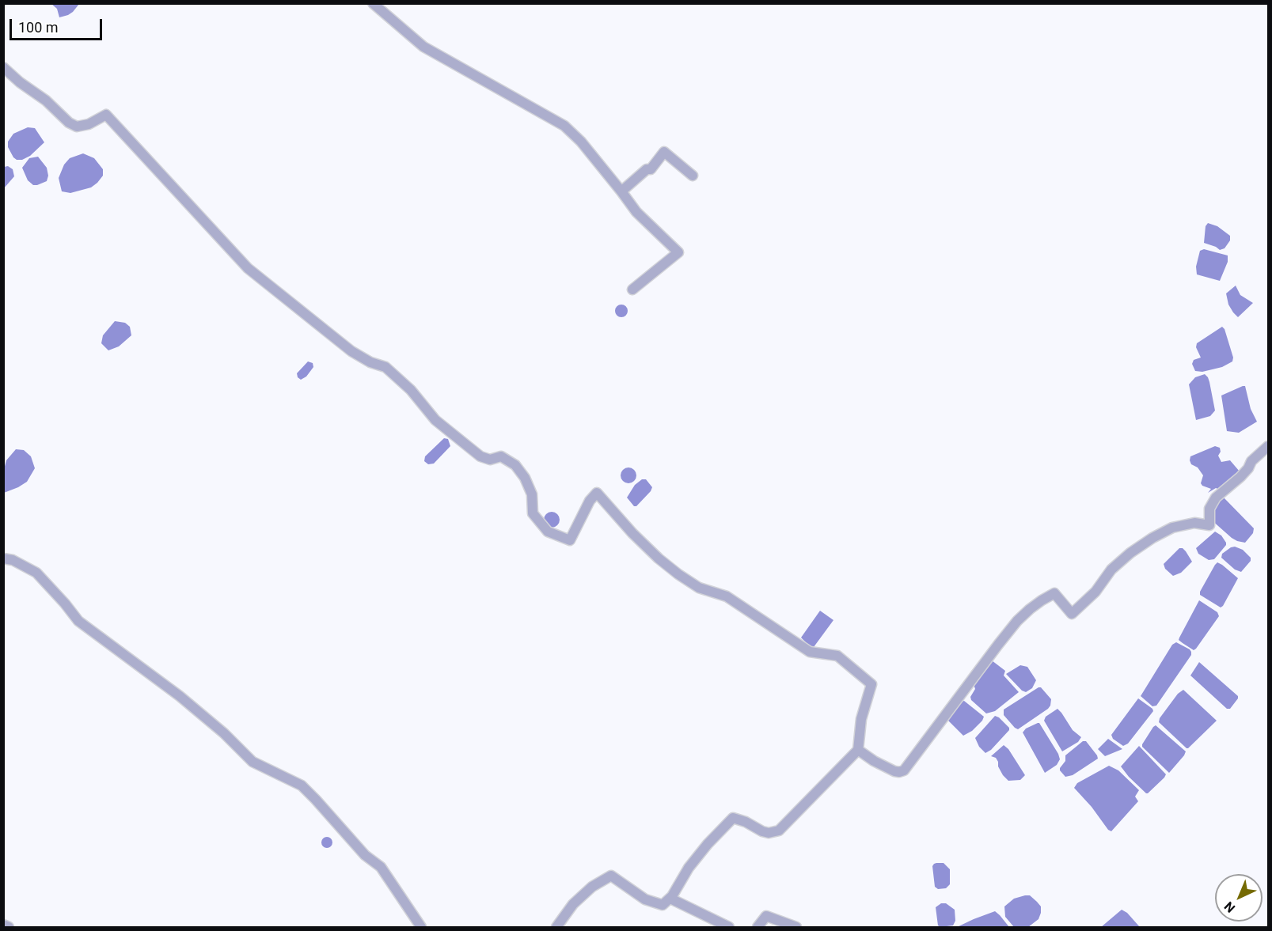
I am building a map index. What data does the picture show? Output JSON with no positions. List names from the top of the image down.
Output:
{
  "scale_bar": "100 m",
  "north": "bottom left"
}
